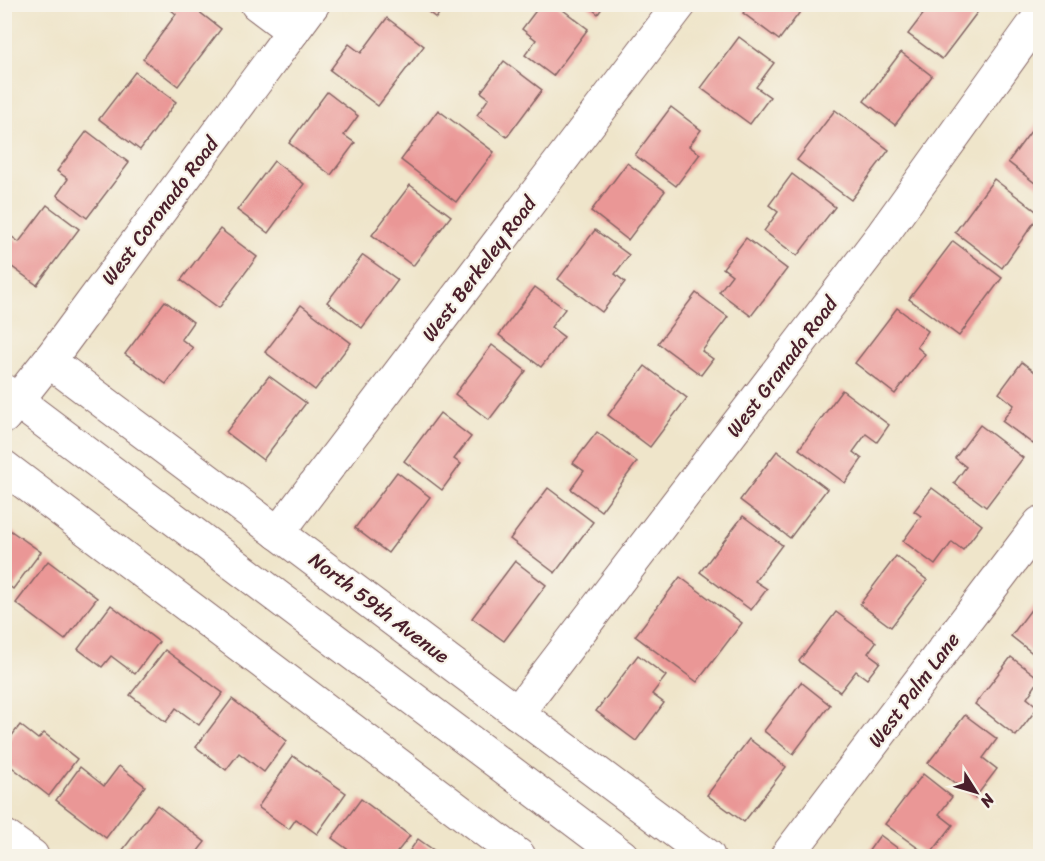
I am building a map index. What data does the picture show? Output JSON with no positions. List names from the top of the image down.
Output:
{
  "streets": {
    "street": [
      "West Coronado Road",
      "West Berkeley Road",
      "West Granada Road",
      "North 59th Avenue",
      "West Palm Lane"
    ]
  },
  "crossings": [
    ["West Coronado Road", "North 59th Avenue"],
    ["West Berkeley Road", "North 59th Avenue"],
    ["West Granada Road", "North 59th Avenue"]
  ],
  "north": "bottom right"
}
